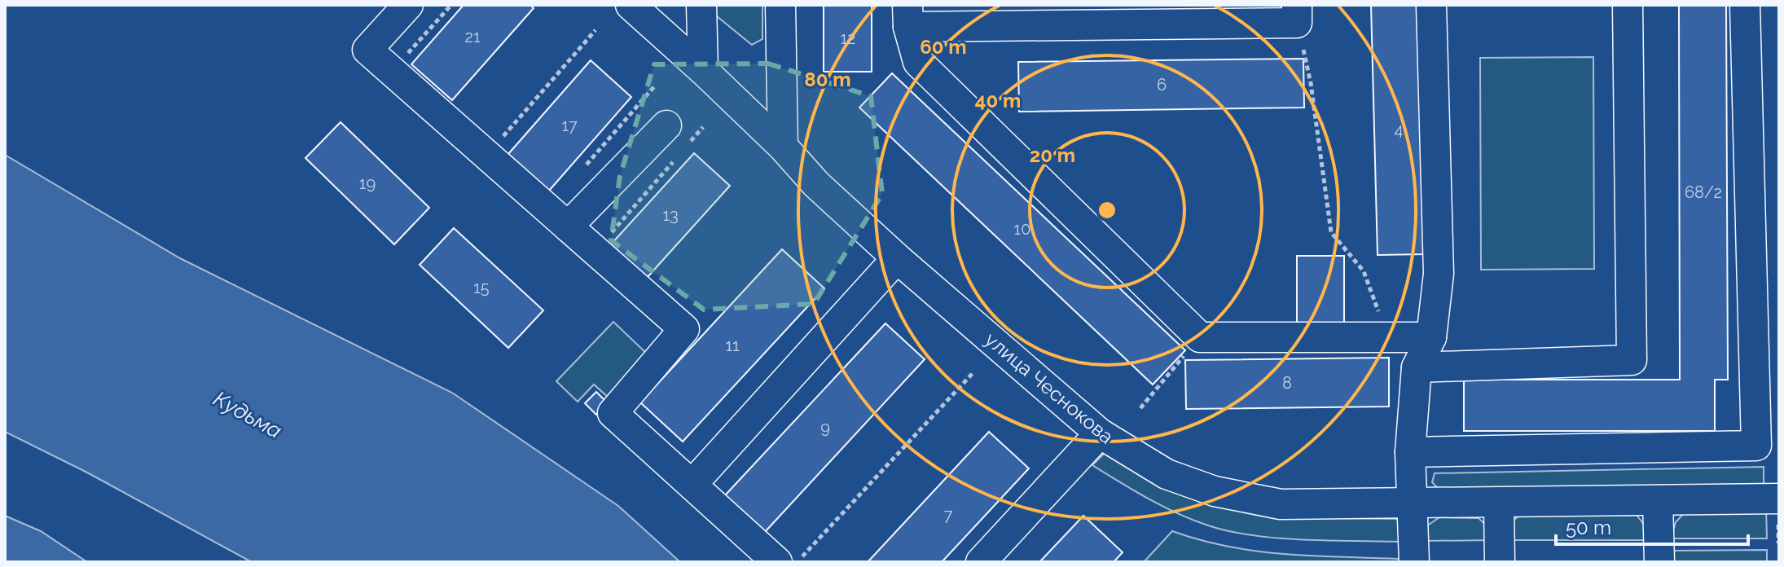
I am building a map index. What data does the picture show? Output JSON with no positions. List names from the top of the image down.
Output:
{
  "streets": {
    "street": ["улица Чеснокова"]
  },
  "water": ["Кудьма"],
  "house_numbers": [
    "21",
    "12",
    "6",
    "17",
    "4",
    "19",
    "68/2",
    "13",
    "10",
    "15",
    "11",
    "8",
    "9",
    "7"
  ],
  "scale_bar": "50 m",
  "rings": [
    "60 m",
    "80 m",
    "40 m",
    "20 m"
  ]
}
